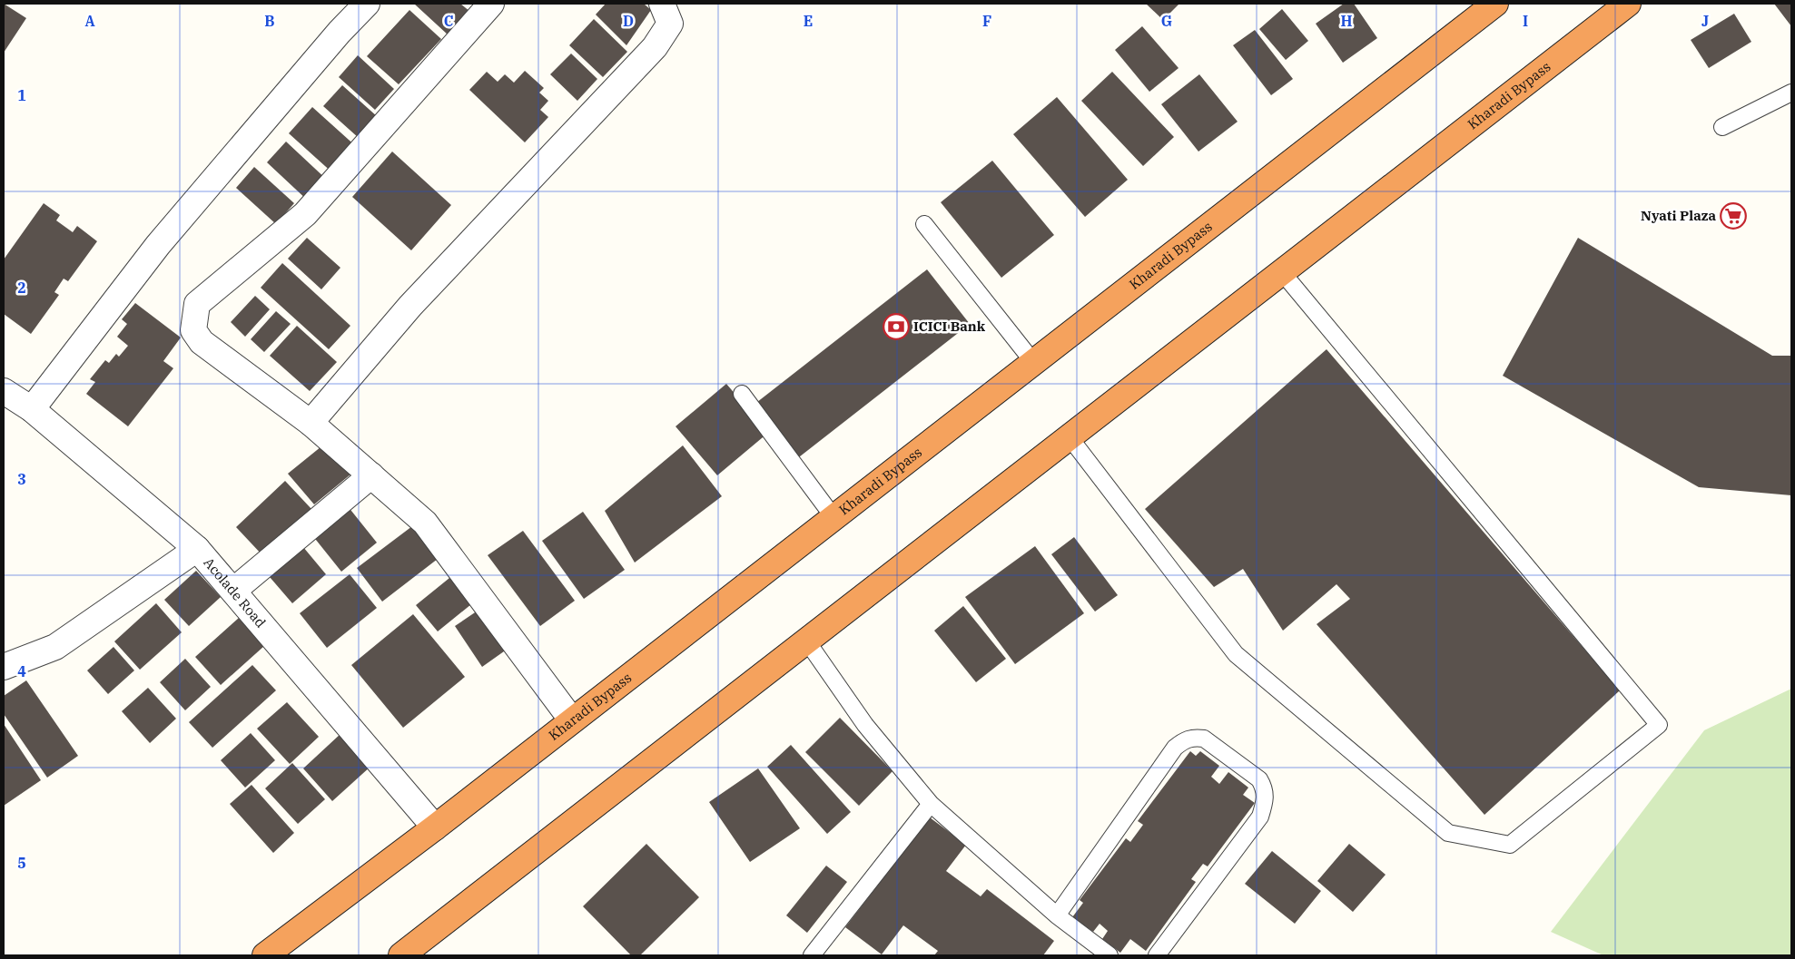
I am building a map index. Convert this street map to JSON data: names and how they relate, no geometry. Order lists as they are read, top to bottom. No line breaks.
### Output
{"streets":{"highway":["Kharadi Bypass"],"street":["Acolade Road"]},"crossings":[["Kharadi Bypass","Acolade Road"]],"places":{"supermarket":["Nyati Plaza"],"bank":["ICICI Bank"]},"grid":{"columns":["A","B","C","D","E","F","G","H","I","J"],"rows":["1","2","3","4","5"]}}
